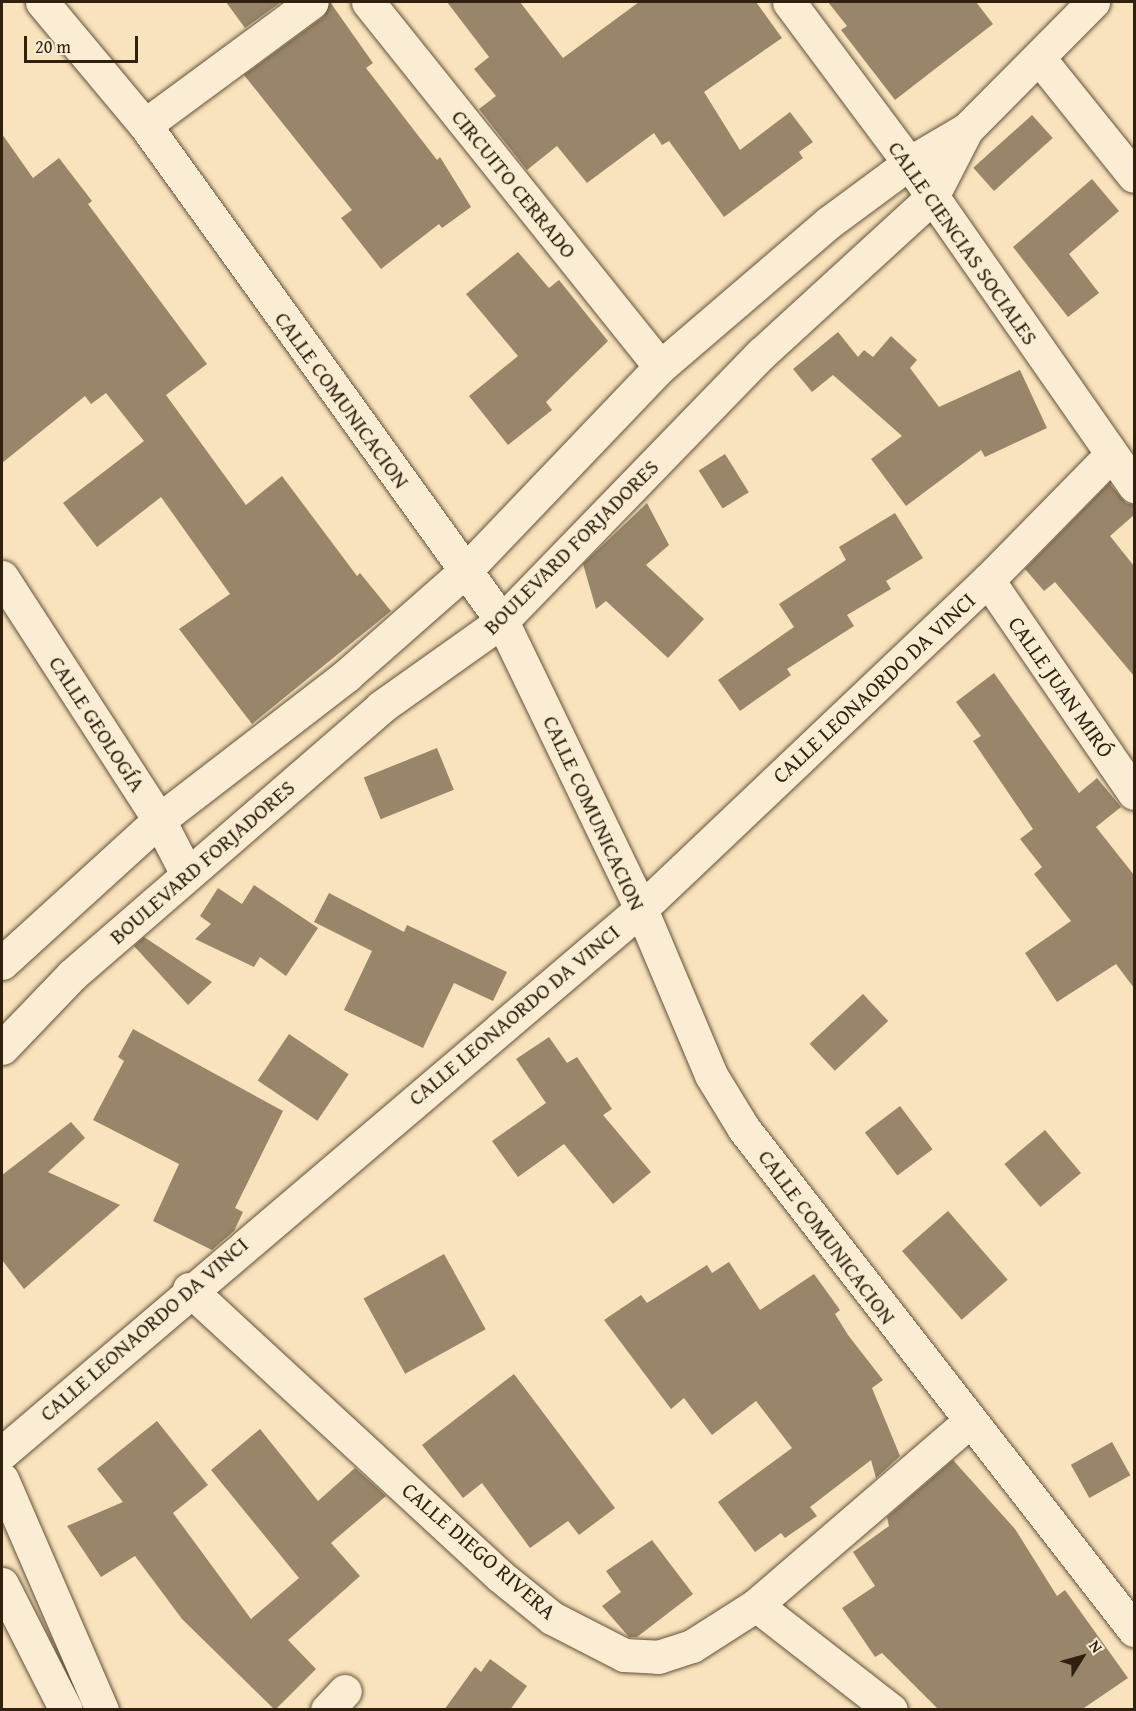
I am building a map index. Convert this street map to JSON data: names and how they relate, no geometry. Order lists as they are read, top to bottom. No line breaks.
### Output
{"streets":{"street":["CIRCUITO CERRADO","CALLE CIENCIAS SOCIALES","CALLE COMUNICACION","BOULEVARD FORJADORES","CALLE JUAN MIRÓ","CALLE LEONAORDO DA VINCI","CALLE GEOLOGÍA","CALLE DIEGO RIVERA"]},"crossings":[["CIRCUITO CERRADO","BOULEVARD FORJADORES"],["CALLE CIENCIAS SOCIALES","BOULEVARD FORJADORES"],["CALLE CIENCIAS SOCIALES","CALLE LEONAORDO DA VINCI"],["CALLE COMUNICACION","BOULEVARD FORJADORES"],["CALLE COMUNICACION","CALLE LEONAORDO DA VINCI"],["CALLE COMUNICACION","CALLE DIEGO RIVERA"],["BOULEVARD FORJADORES","CALLE GEOLOGÍA"],["CALLE JUAN MIRÓ","CALLE LEONAORDO DA VINCI"],["CALLE LEONAORDO DA VINCI","CALLE DIEGO RIVERA"]],"scale_bar":"20 m","north":"top right"}
